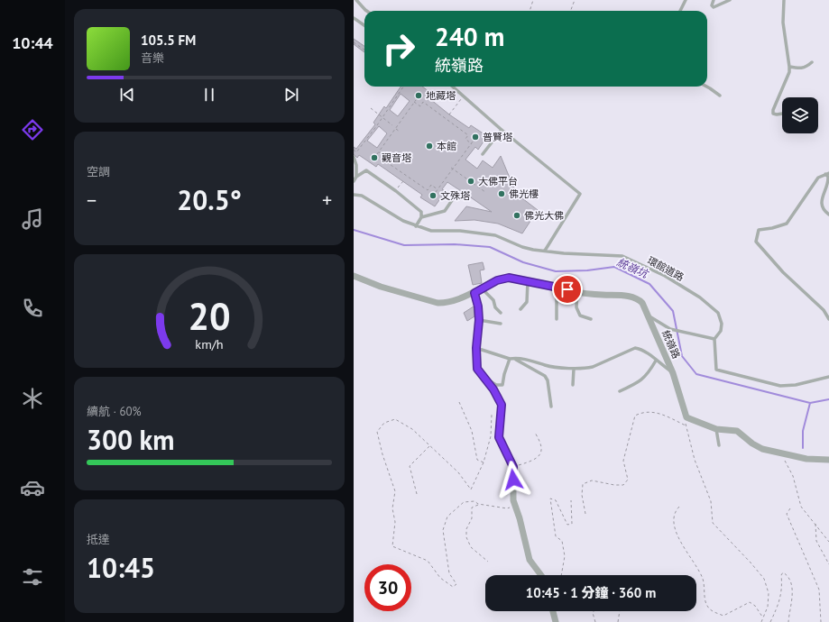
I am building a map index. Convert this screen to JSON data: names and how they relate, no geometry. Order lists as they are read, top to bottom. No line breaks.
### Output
{"streets":{"street":["統嶺路"],"lane":["環館道路"]},"water":["統嶺坑"],"places":["地藏塔","普賢塔","本館","觀音塔","大佛平台","佛光樓","文殊塔","佛光大佛"],"page":{"tabs":"10:44","turn":["240 m","統嶺路"],"song":["105.5 FM","音樂"],"tile":["空調",["續航 · 60%","300 km"],["抵達","10:45"]],"heat":["−","20.5°","+"],"limit":"30","trip":"10:45 · 1 分鐘 · 360 m","gauge":["20","km/h"]}}
